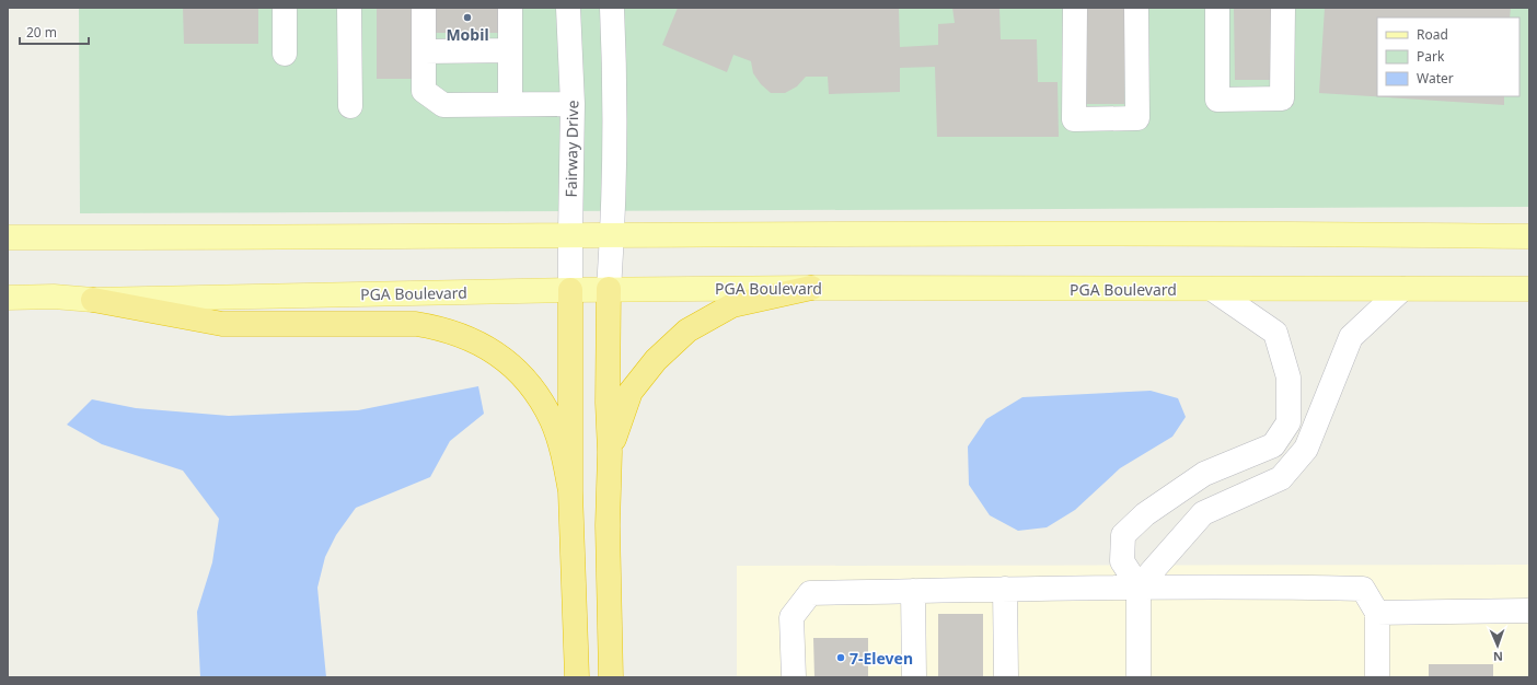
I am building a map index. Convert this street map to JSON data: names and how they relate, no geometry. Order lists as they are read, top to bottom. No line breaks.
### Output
{"streets":{"main road":["PGA Boulevard"],"street":["Fairway Drive"]},"crossings":[["Fairway Drive","PGA Boulevard"]],"places":["Mobil","7-Eleven"],"legend":["Road","Park","Water"],"scale_bar":"20 m","north":"bottom"}
